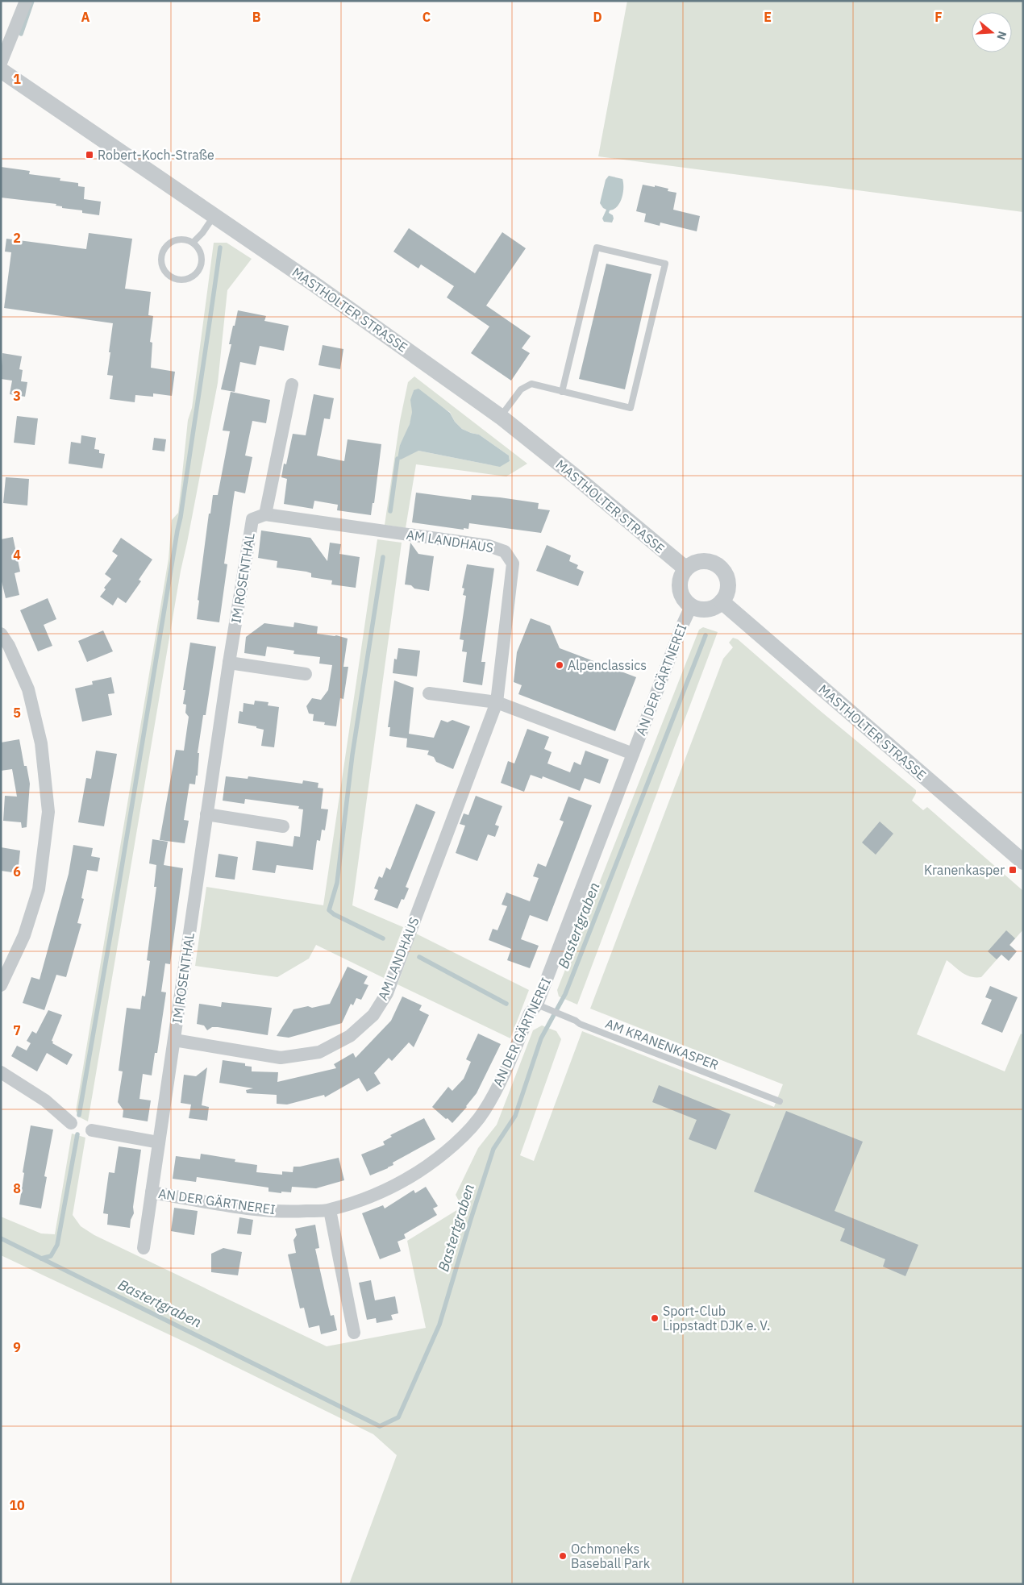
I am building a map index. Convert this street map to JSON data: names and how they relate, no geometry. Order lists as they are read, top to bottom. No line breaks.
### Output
{"streets":{"street":["MASTHOLTER STRASSE","AM LANDHAUS","IM ROSENTHAL","AN DER GÄRTNEREI"],"lane":["AM KRANENKASPER"]},"crossings":[["MASTHOLTER STRASSE","AN DER GÄRTNEREI"],["AM LANDHAUS","IM ROSENTHAL"],["IM ROSENTHAL","AN DER GÄRTNEREI"],["AN DER GÄRTNEREI","AM KRANENKASPER"]],"water":["Bastertgraben"],"places":{"transit":["Robert-Koch-Straße","Kranenkasper"],"other":["Alpenclassics","Sport-Club Lippstadt DJK e. V.","Ochmoneks Baseball Park"]},"north":"right","grid":{"columns":["A","B","C","D","E","F"],"rows":["1","2","3","4","5","6","7","8","9","10"]}}
